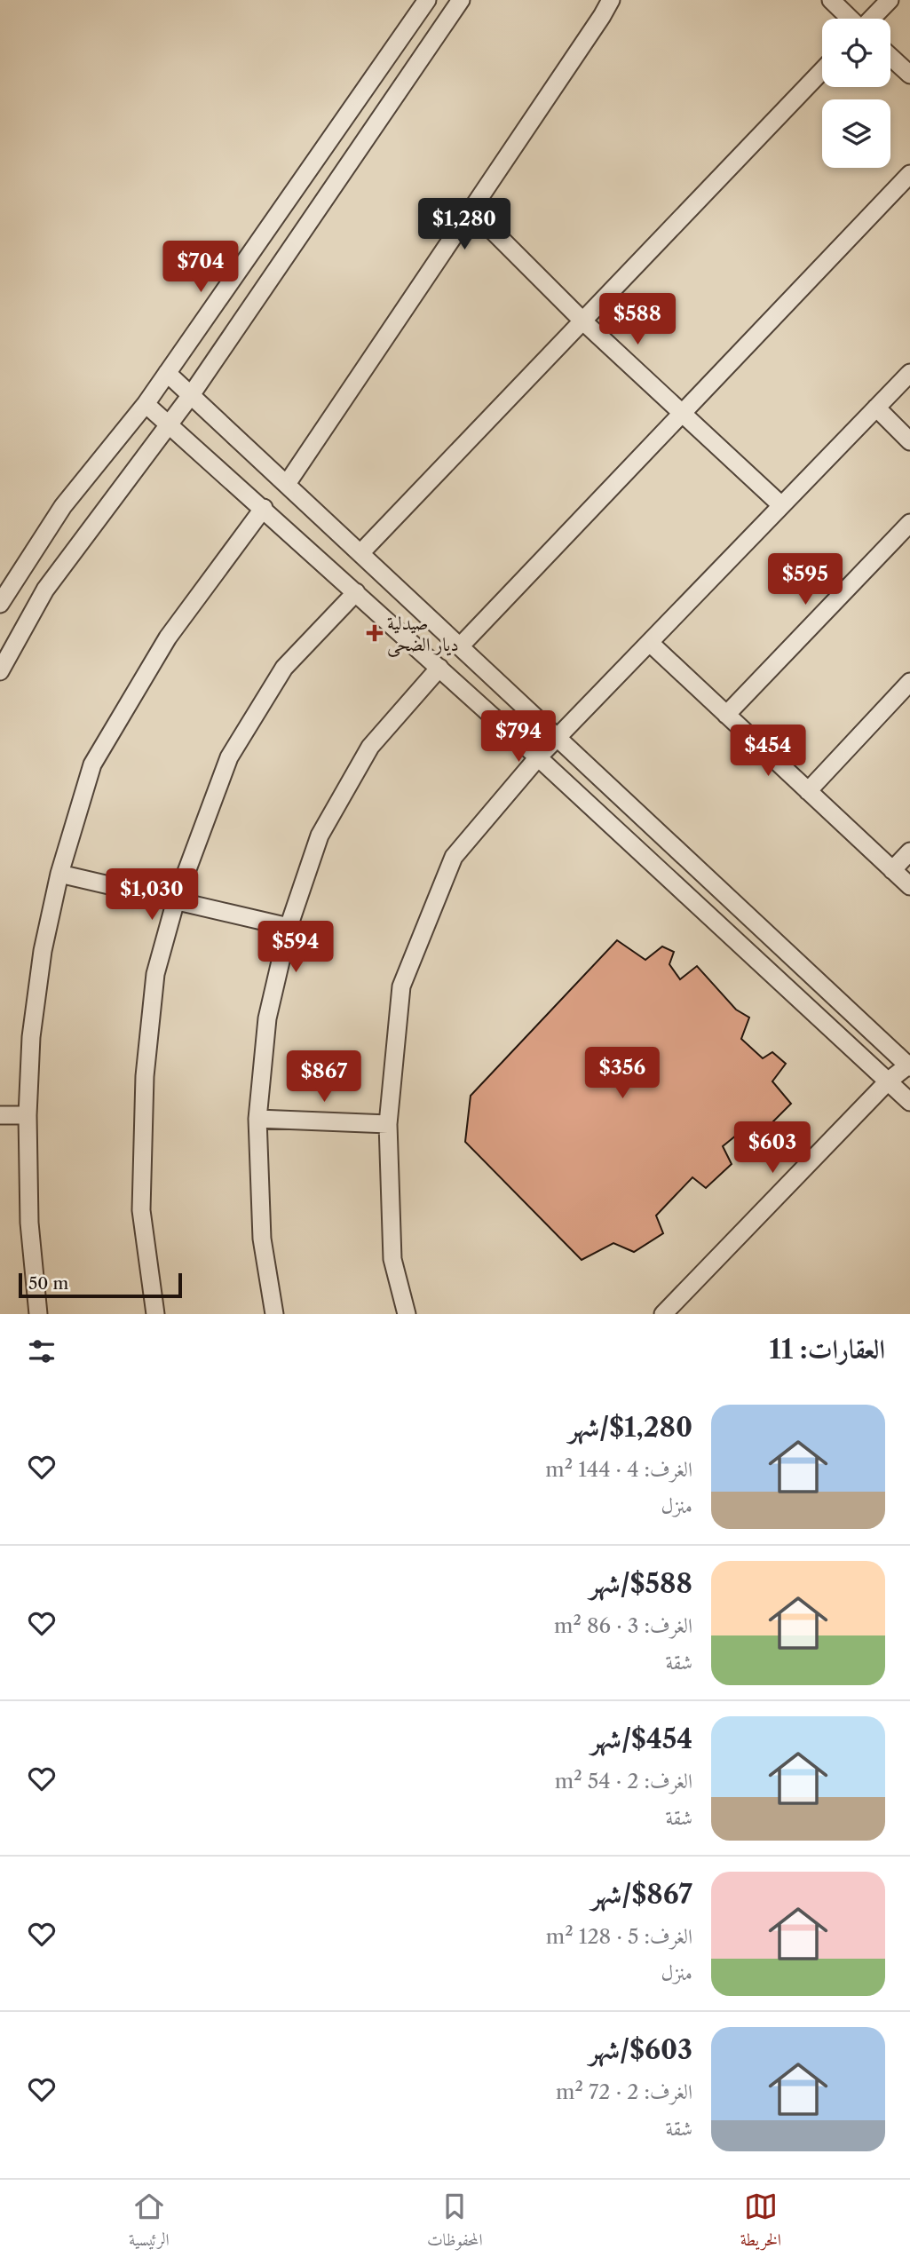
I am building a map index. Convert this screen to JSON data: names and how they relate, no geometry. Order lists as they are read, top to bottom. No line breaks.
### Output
{"places":{"health":["صيدلية ديار الضحى"]},"scale_bar":"50 m","page":{"price":["$1,280","$704","$588","$595","$794","$454","$1,030","$594","$356","$867","$603"],"scale":"50 m","heading":"العقارات: 11","list":[{"name":"$1,280/شهر","note":"الغرف: 4 · 144 m² · منزل"},{"name":"$588/شهر","note":"الغرف: 3 · 86 m² · شقة"},{"name":"$454/شهر","note":"الغرف: 2 · 54 m² · شقة"},{"name":"$867/شهر","note":"الغرف: 5 · 128 m² · منزل"},{"name":"$603/شهر","note":"الغرف: 2 · 72 m² · شقة"}],"tabs":["الخريطة","المحفوظات","الرئيسية"]}}
